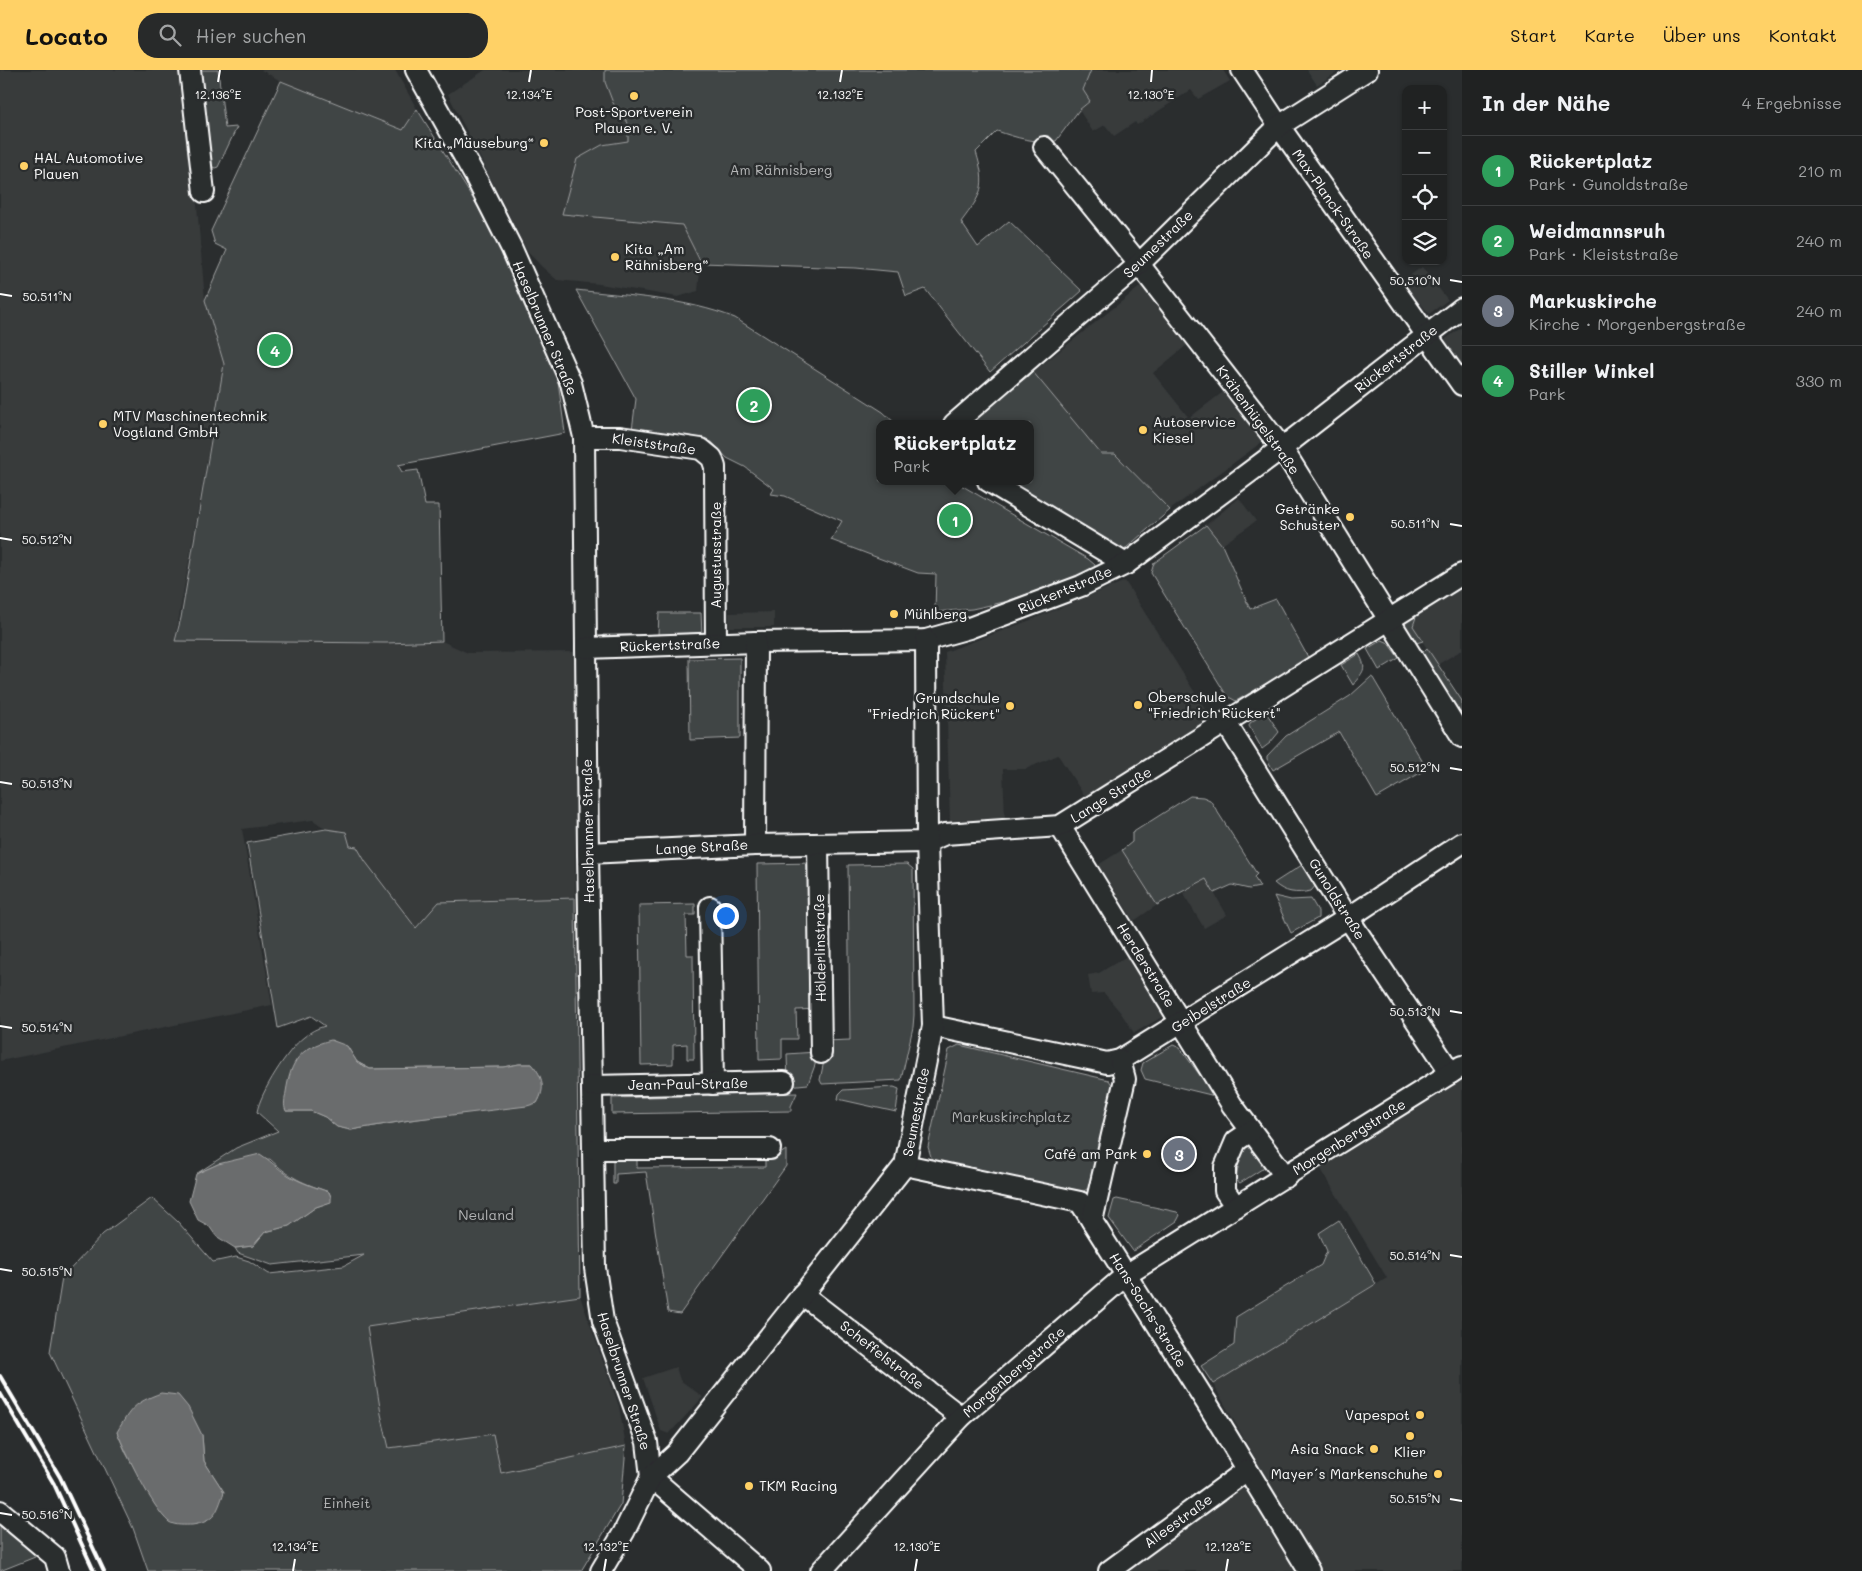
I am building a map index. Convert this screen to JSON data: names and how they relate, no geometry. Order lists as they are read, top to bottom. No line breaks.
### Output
{"streets":{"street":["Max-Planck-Straße","Seumestraße","Haselbrunner Straße","Rückertstraße","Krähenhügelstraße","Kleiststraße","Augustusstraße","Lange Straße","Gunoldstraße","Hölderlinstraße","Herderstraße","Geibelstraße","Jean-Paul-Straße","Morgenbergstraße","Hans-Sachs-Straße","Scheffelstraße","Alleestraße"]},"crossings":[["Max-Planck-Straße","Seumestraße"],["Max-Planck-Straße","Rückertstraße"],["Seumestraße","Haselbrunner Straße"],["Seumestraße","Rückertstraße"],["Seumestraße","Krähenhügelstraße"],["Seumestraße","Lange Straße"],["Seumestraße","Geibelstraße"],["Seumestraße","Hans-Sachs-Straße"],["Seumestraße","Scheffelstraße"],["Haselbrunner Straße","Rückertstraße"],["Haselbrunner Straße","Kleiststraße"],["Haselbrunner Straße","Lange Straße"],["Haselbrunner Straße","Jean-Paul-Straße"],["Rückertstraße","Krähenhügelstraße"],["Rückertstraße","Augustusstraße"],["Krähenhügelstraße","Lange Straße"],["Kleiststraße","Augustusstraße"],["Lange Straße","Gunoldstraße"],["Lange Straße","Hölderlinstraße"],["Lange Straße","Herderstraße"],["Gunoldstraße","Geibelstraße"],["Gunoldstraße","Morgenbergstraße"],["Herderstraße","Geibelstraße"],["Herderstraße","Morgenbergstraße"],["Morgenbergstraße","Hans-Sachs-Straße"],["Morgenbergstraße","Scheffelstraße"],["Hans-Sachs-Straße","Alleestraße"]],"parks":["Am Rähnisberg","Markuskirchplatz","Neuland","Einheit"],"places":["Post-Sportverein Plauen e. V.","Kita „Mäuseburg“","HAL Automotive Plauen","Kita „Am Rähnisberg“","MTV Maschinentechnik Vogtland GmbH","Autoservice Kiesel","Getränke Schuster","Mühlberg","Oberschule \"Friedrich Rückert\"","Grundschule \"Friedrich Rückert\"","Café am Park","Vapespot","Klier","Asia Snack","Mayer´s Markenschuhe","TKM Racing"],"page":{"header":"Locato","search":"Hier suchen","nav":["Start","Karte","Über uns","Kontakt"],"heading":["In der Nähe","4 Ergebnisse"],"map_buttons":["+","−"],"list":[{"mark":"1","name":"Rückertplatz","note":"Park · Gunoldstraße","value":"210 m"},{"mark":"2","name":"Weidmannsruh","note":"Park · Kleiststraße","value":"240 m"},{"mark":"3","name":"Markuskirche","note":"Kirche · Morgenbergstraße","value":"240 m"},{"mark":"4","name":"Stiller Winkel","note":"Park","value":"330 m"}],"pins":["4","2","1","3"],"popup":["Rückertplatz","Park"]},"coordinates":["12.136°E","12.134°E","12.132°E","12.130°E","50.510°N","50.511°N","50.512°N","50.513°N","50.514°N","50.515°N","50.516°N","12.128°E"]}
